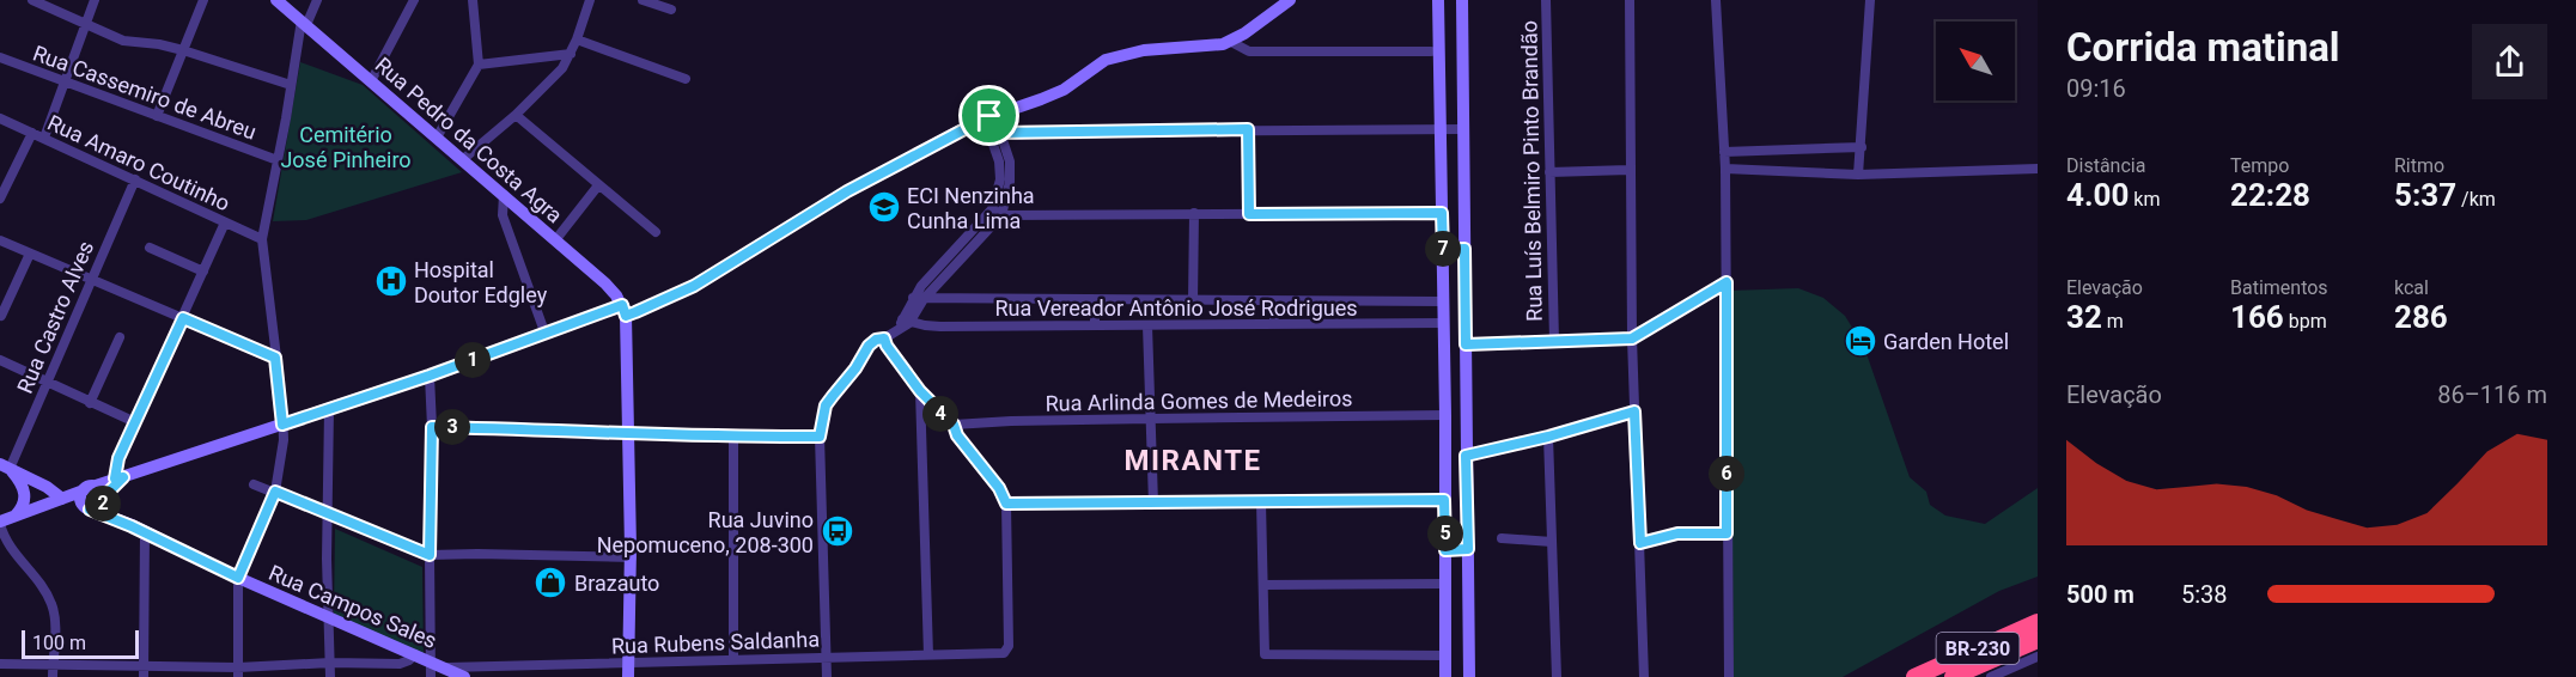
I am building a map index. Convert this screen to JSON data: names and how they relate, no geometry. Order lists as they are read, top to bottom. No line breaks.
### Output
{"streets":{"highway":["BR-230"],"street":["Rua Cassemiro de Abreu","Rua Pedro da Costa Agra","Rua Amaro Coutinho","Rua Luís Belmiro Pinto Brandão","Rua Vereador Antônio José Rodrigues","Rua Castro Alves","Rua Arlinda Gomes de Medeiros","Rua Campos Sales","Rua Rubens Saldanha"]},"crossings":[["Rua Amaro Coutinho","Rua Castro Alves"],["Rua Campos Sales","Rua Rubens Saldanha"]],"districts":["MIRANTE"],"parks":["Cemitério José Pinheiro"],"places":{"school or university":["ECI Nenzinha Cunha Lima"],"hospital":["Hospital Doutor Edgley"],"hotel":["Garden Hotel"],"bus stop":["Rua Juvino Nepomuceno, 208-300"],"shop":["Brazauto"]},"scale_bar":"100 m","north":"top left","page":{"heading":["Corrida matinal","09:16"],"stats":[["Distância","4.00 km"],["Tempo","22:28"],["Ritmo","5:37 /km"],["Elevação","32 m"],["Batimentos","166 bpm"],["kcal","286"]],"pins":["7","1","4","3","6","2","5"],"chart":["Elevação","86–116 m"],"list":[{"name":"500 m","note":"5:38"}],"scale":"100 m"}}
